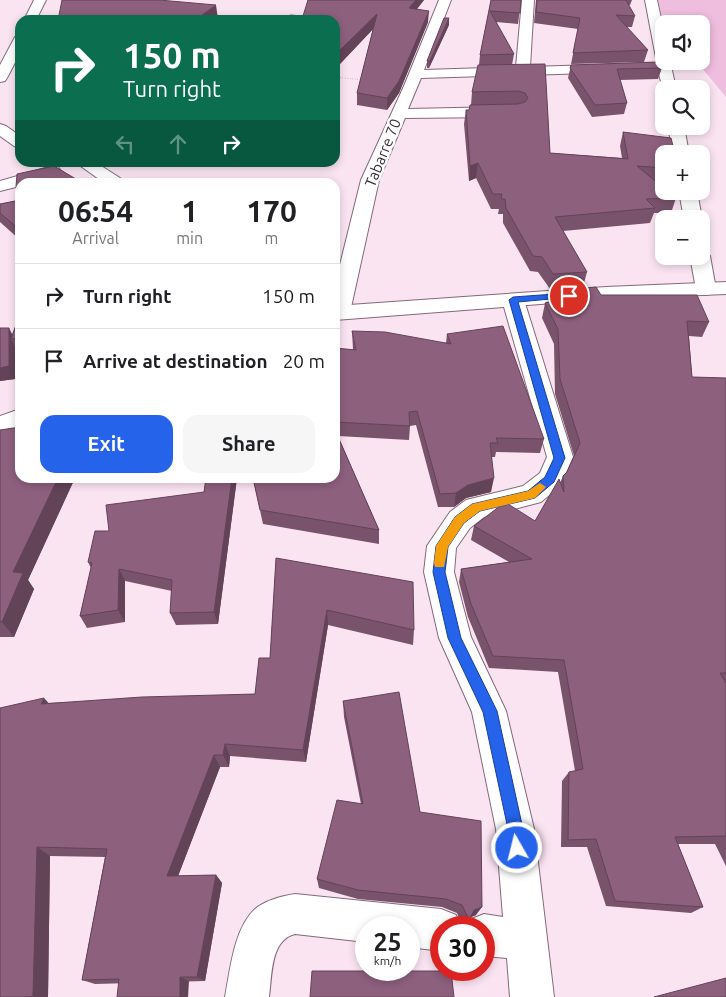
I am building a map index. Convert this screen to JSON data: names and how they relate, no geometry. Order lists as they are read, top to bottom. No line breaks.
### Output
{"streets":{"street":["Tabarre 70"]},"page":{"map_buttons":["+","−"],"turn":["150 m","Turn right"],"eta":["06:54","Arrival","1","min","170","m"],"list":[{"name":"Turn right","value":"150 m"},{"name":"Arrive at destination","value":"20 m"}],"buttons":["Exit","Share"],"speed":"25 km/h","limit":"30"}}
